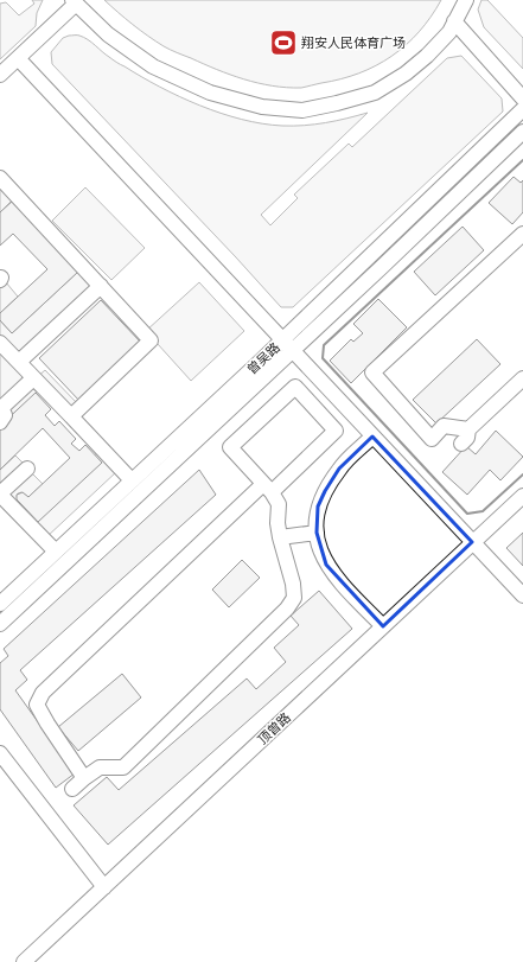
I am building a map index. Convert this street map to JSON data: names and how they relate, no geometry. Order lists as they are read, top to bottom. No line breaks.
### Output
{"streets":{"street":["曾吴路","顶曾路"]},"places":{"sports":["翔安人民体育广场"]}}
